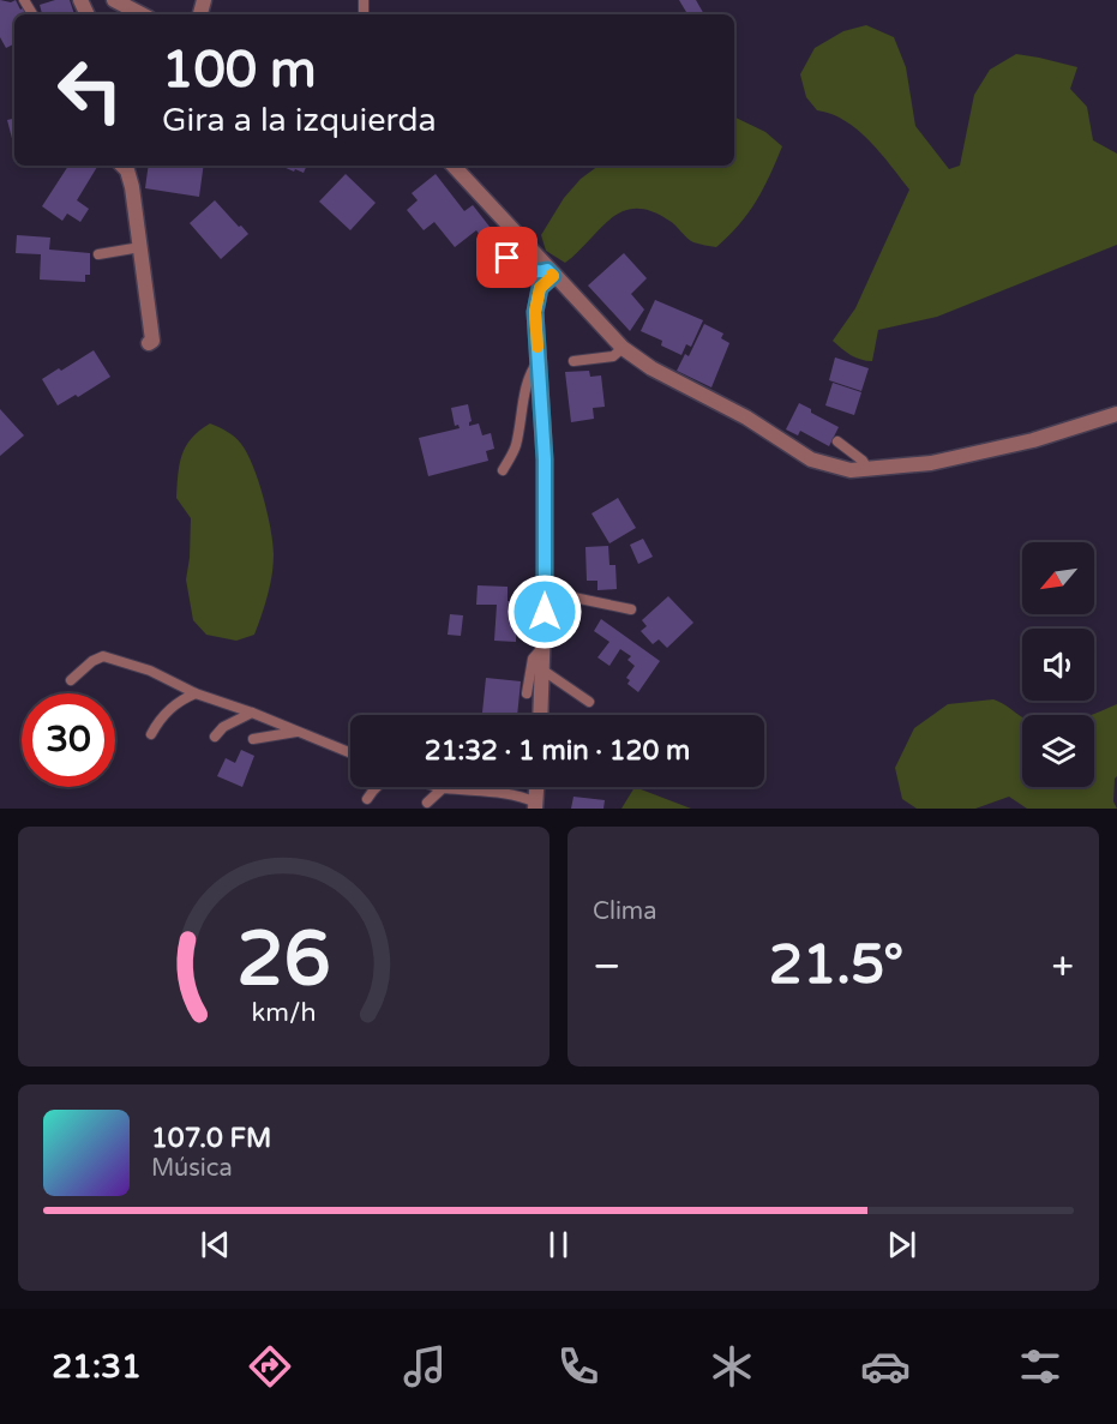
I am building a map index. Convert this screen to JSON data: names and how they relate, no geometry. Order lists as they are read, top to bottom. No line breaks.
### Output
{"north":"bottom left","page":{"turn":["100 m","Gira a la izquierda"],"limit":"30","trip":"21:32 · 1 min · 120 m","tile":"Clima","heat":["−","21.5°","+"],"song":["107.0 FM","Música"],"tabs":"21:31","gauge":["26","km/h"]}}
